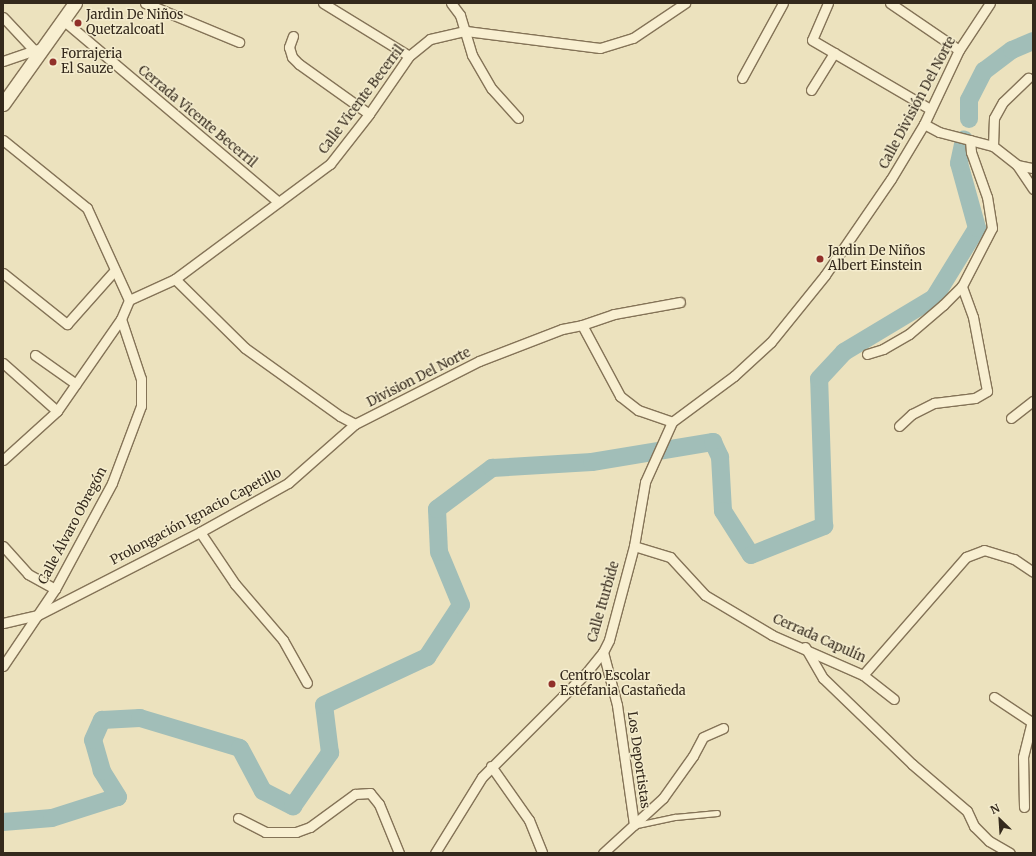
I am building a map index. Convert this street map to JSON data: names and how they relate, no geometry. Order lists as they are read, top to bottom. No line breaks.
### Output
{"streets":{"street":["Calle Vicente Becerril","Calle División Del Norte","Cerrada Vicente Becerril","Division Del Norte","Prolongación Ignacio Capetillo","Calle Álvaro Obregón","Calle Iturbide","Cerrada Capulín","Los Deportistas"]},"crossings":[["Calle Vicente Becerril","Cerrada Vicente Becerril"],["Calle División Del Norte","Calle Iturbide"],["Division Del Norte","Prolongación Ignacio Capetillo"],["Prolongación Ignacio Capetillo","Calle Álvaro Obregón"],["Calle Iturbide","Cerrada Capulín"],["Calle Iturbide","Los Deportistas"]],"places":["Jardin De Niños Quetzalcoatl","Forrajeria El Sauze","Jardin De Niños Albert Einstein","Centro Escolar Estefania Castañeda"],"north":"top left"}
